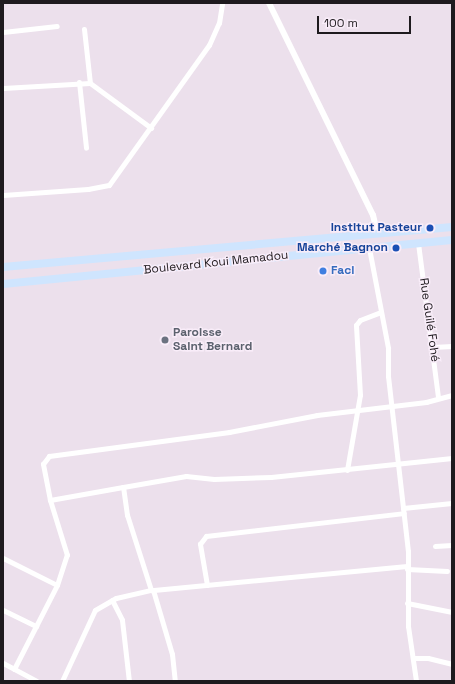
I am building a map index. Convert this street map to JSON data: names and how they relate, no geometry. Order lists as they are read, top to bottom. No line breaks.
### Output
{"streets":{"main road":["Boulevard Koui Mamadou"],"street":["Rue Guilé Fohé"]},"crossings":[["Boulevard Koui Mamadou","Rue Guilé Fohé"]],"places":["Institut Pasteur","Marché Bagnon","Faci","Paroisse Saint Bernard"],"scale_bar":"100 m"}
